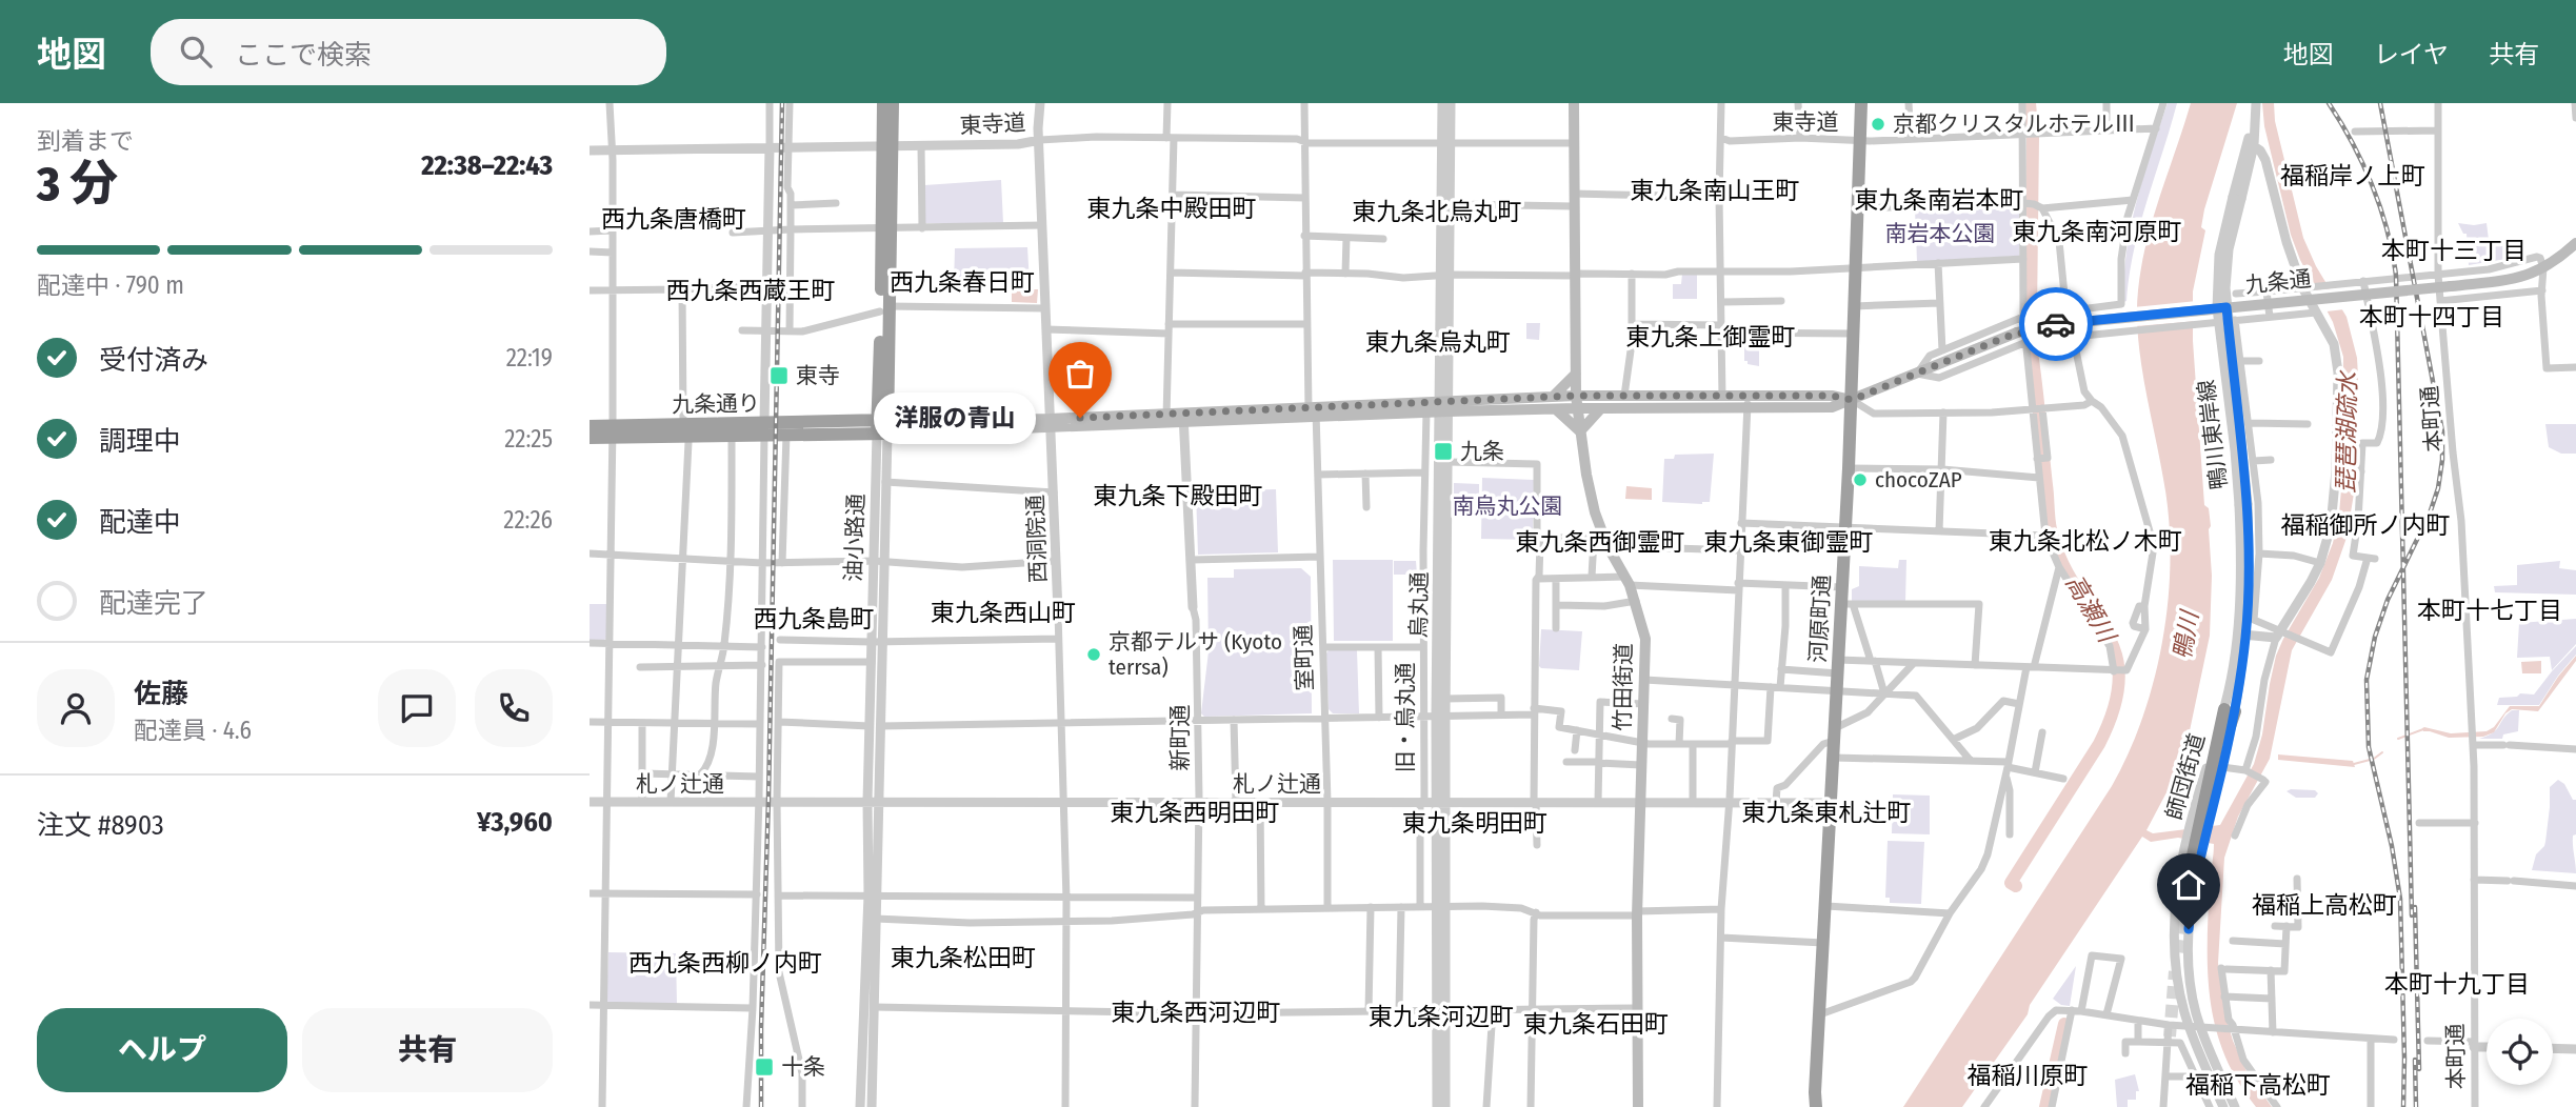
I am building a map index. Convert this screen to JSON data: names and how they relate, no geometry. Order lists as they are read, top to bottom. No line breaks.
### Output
{"streets":{"highway":["九条通り","油小路通","河原町通"],"main road":["九条通","竹田街道"],"street":["東寺道","本町通","鴨川東岸線","西洞院通","烏丸通","室町通","旧・烏丸通","新町通","師団街道","札ノ辻通"]},"crossings":[["東寺道","油小路通"],["東寺道","西洞院通"],["東寺道","烏丸通"],["東寺道","河原町通"],["東寺道","室町通"],["東寺道","竹田街道"],["九条通","九条通り"],["九条通","鴨川東岸線"],["九条通","油小路通"],["九条通","西洞院通"],["九条通","烏丸通"],["九条通","河原町通"],["九条通","室町通"],["九条通","竹田街道"],["九条通","旧・烏丸通"],["九条通","新町通"],["九条通り","油小路通"],["鴨川東岸線","師団街道"],["油小路通","札ノ辻通"],["西洞院通","札ノ辻通"],["烏丸通","札ノ辻通"],["河原町通","札ノ辻通"],["室町通","札ノ辻通"],["竹田街道","札ノ辻通"],["旧・烏丸通","札ノ辻通"],["新町通","札ノ辻通"]],"districts":["福稲岸ノ上町","東九条南山王町","東九条南岩本町","東九条中殿田町","東九条北烏丸町","西九条唐橋町","東九条南河原町","本町十三丁目","西九条春日町","西九条西蔵王町","本町十四丁目","東九条上御霊町","東九条烏丸町","東九条下殿田町","福稲御所ノ内町","東九条北松ノ木町","東九条西御霊町","東九条東御霊町","本町十七丁目","東九条西山町","西九条島町","東九条西明田町","東九条東札辻町","東九条明田町","福稲上高松町","東九条松田町","西九条西柳ノ内町","本町十九丁目","東九条西河辺町","東九条河辺町","東九条石田町","福稲川原町","福稲下高松町"],"water":["琵琶湖疏水","高瀬川","鴨川"],"parks":["南岩本公園","南烏丸公園"],"places":{"other":["京都クリスタルホテルⅢ","洋服の青山","chocoZAP","京都テルサ (Kyoto terrsa)"],"transit":["東寺","九条","十条"]},"page":{"header":"地図","search":"ここで検索","nav":["地図","レイヤ","共有"],"heading":["3 分","到着まで","22:38–22:43"],"panel":["佐藤","配達員 · 4.6","注文 #8903","¥3,960"],"bar":"配達中 · 790 m","list":[["受付済み","22:19"],["調理中","22:25"],["配達中","22:26"],"配達完了"],"bubble":"洋服の青山","buttons":["ヘルプ","共有"]}}
